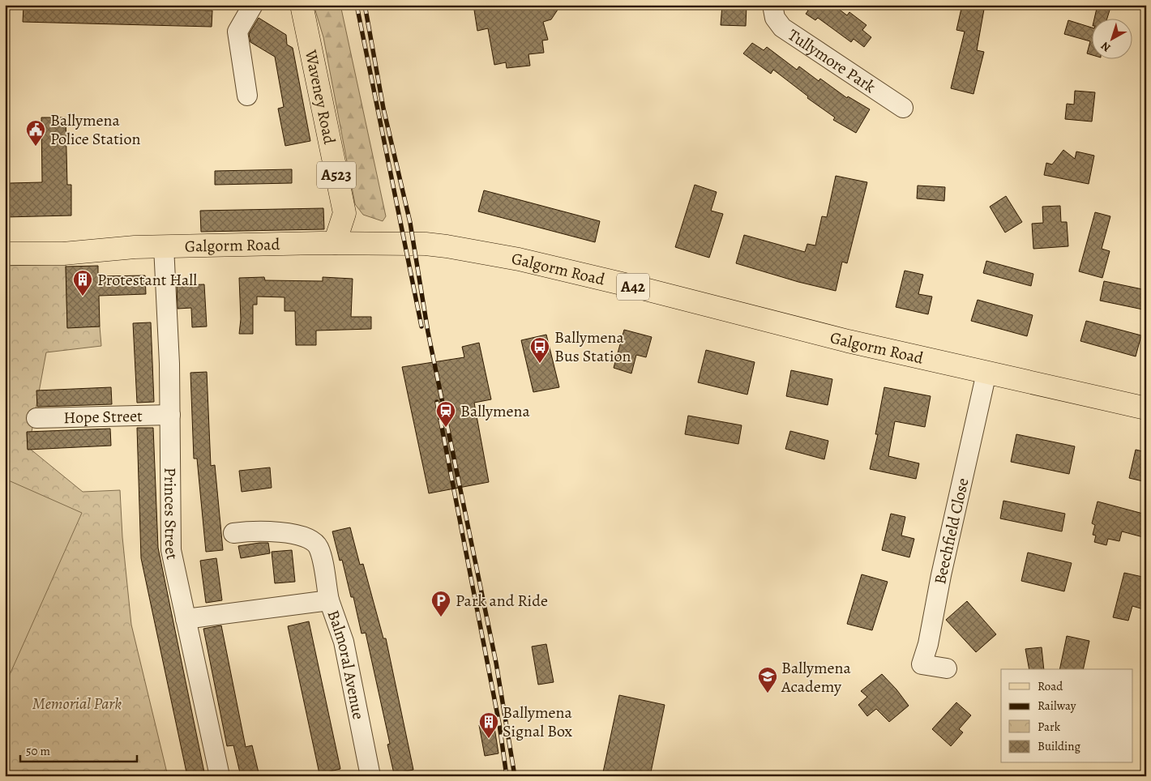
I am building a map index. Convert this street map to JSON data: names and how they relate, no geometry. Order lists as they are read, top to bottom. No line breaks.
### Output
{"streets":{"main road":["Waveney Road","A523","Galgorm Road","A42"],"street":["Tullymore Park","Hope Street","Princes Street","Beechfield Close","Balmoral Avenue"]},"crossings":[["Waveney Road","Galgorm Road"],["Galgorm Road","Princes Street"],["Galgorm Road","Beechfield Close"],["Hope Street","Princes Street"],["Princes Street","Balmoral Avenue"]],"parks":["Memorial Park"],"places":{"public building":["Ballymena Police Station"],"building":["Protestant Hall","Ballymena Signal Box"],"bus stop":["Ballymena Bus Station"],"station":["Ballymena"],"parking":["Park and Ride"],"school or university":["Ballymena Academy"]},"legend":["Road","Railway","Park","Building"],"scale_bar":"50 m","north":"bottom left"}
